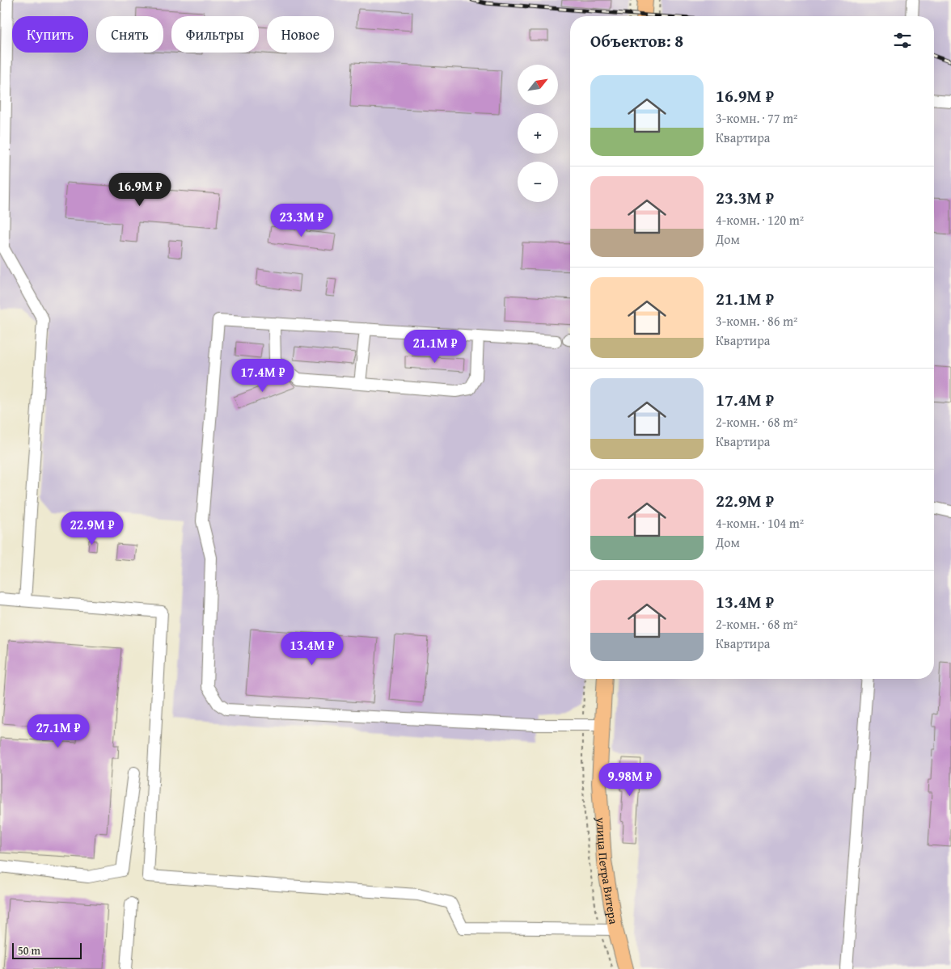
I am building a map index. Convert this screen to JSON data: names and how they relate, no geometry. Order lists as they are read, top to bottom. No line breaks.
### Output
{"streets":{"main road":["улица Петра Витера"]},"scale_bar":"50 m","north":"top right","page":{"chip":["Купить","Снять","Фильтры","Новое"],"heading":"Объектов: 8","map_buttons":["+","−"],"list":[{"name":"16.9M ₽","note":"3-комн. · 77 m² · Квартира"},{"name":"23.3M ₽","note":"4-комн. · 120 m² · Дом"},{"name":"21.1M ₽","note":"3-комн. · 86 m² · Квартира"},{"name":"17.4M ₽","note":"2-комн. · 68 m² · Квартира"},{"name":"22.9M ₽","note":"4-комн. · 104 m² · Дом"},{"name":"13.4M ₽","note":"2-комн. · 68 m² · Квартира"}],"price":["16.9M ₽","23.3M ₽","21.1M ₽","17.4M ₽","22.9M ₽","13.4M ₽","27.1M ₽","9.98M ₽"],"scale":"50 m"}}
